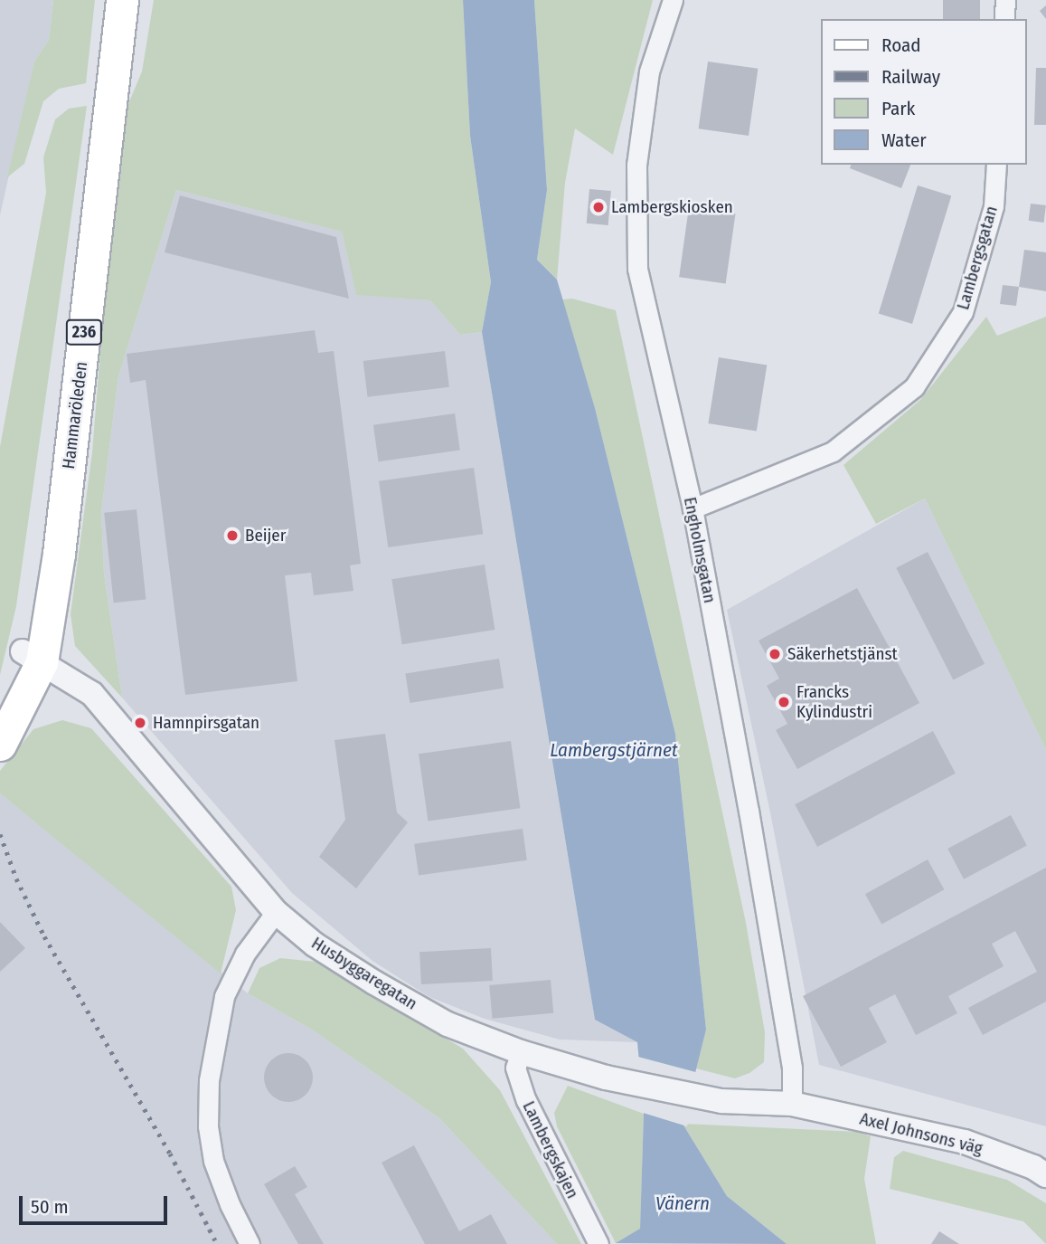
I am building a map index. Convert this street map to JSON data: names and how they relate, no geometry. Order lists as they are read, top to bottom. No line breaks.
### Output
{"streets":{"main road":["236","Hammaröleden"],"street":["Lambergsgatan","Engholmsgatan","Husbyggaregatan","Axel Johnsons väg","Lambergskajen"]},"crossings":[["Lambergsgatan","Engholmsgatan"],["Hammaröleden","Husbyggaregatan"],["Engholmsgatan","Husbyggaregatan"],["Engholmsgatan","Axel Johnsons väg"],["Husbyggaregatan","Axel Johnsons väg"],["Husbyggaregatan","Lambergskajen"]],"water":["Lambergstjärnet","Vänern"],"places":["Lambergskiosken","Beijer","Säkerhetstjänst","Francks Kylindustri","Hamnpirsgatan"],"legend":["Road","Railway","Park","Water"],"scale_bar":"50 m"}
